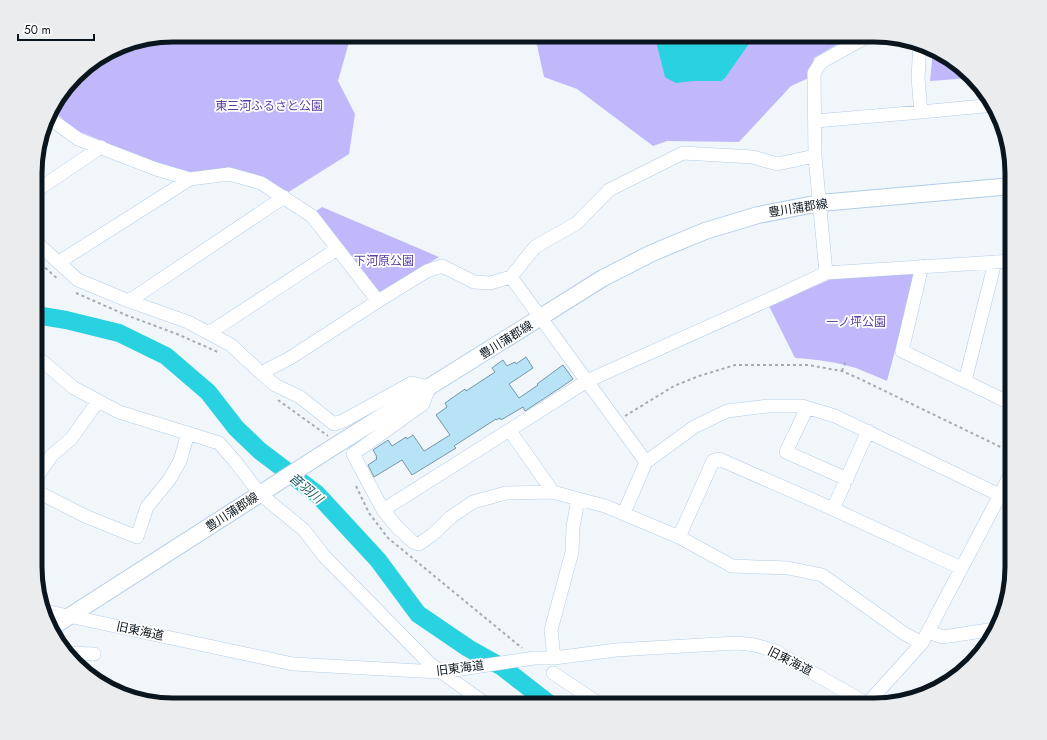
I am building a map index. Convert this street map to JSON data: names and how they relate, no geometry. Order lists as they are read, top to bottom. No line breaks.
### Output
{"streets":{"main road":["豊川蒲郡線"],"street":["旧東海道"]},"crossings":[["豊川蒲郡線","旧東海道"]],"water":["音羽川"],"parks":["東三河ふるさと公園","下河原公園","一ノ坪公園"],"scale_bar":"50 m"}
